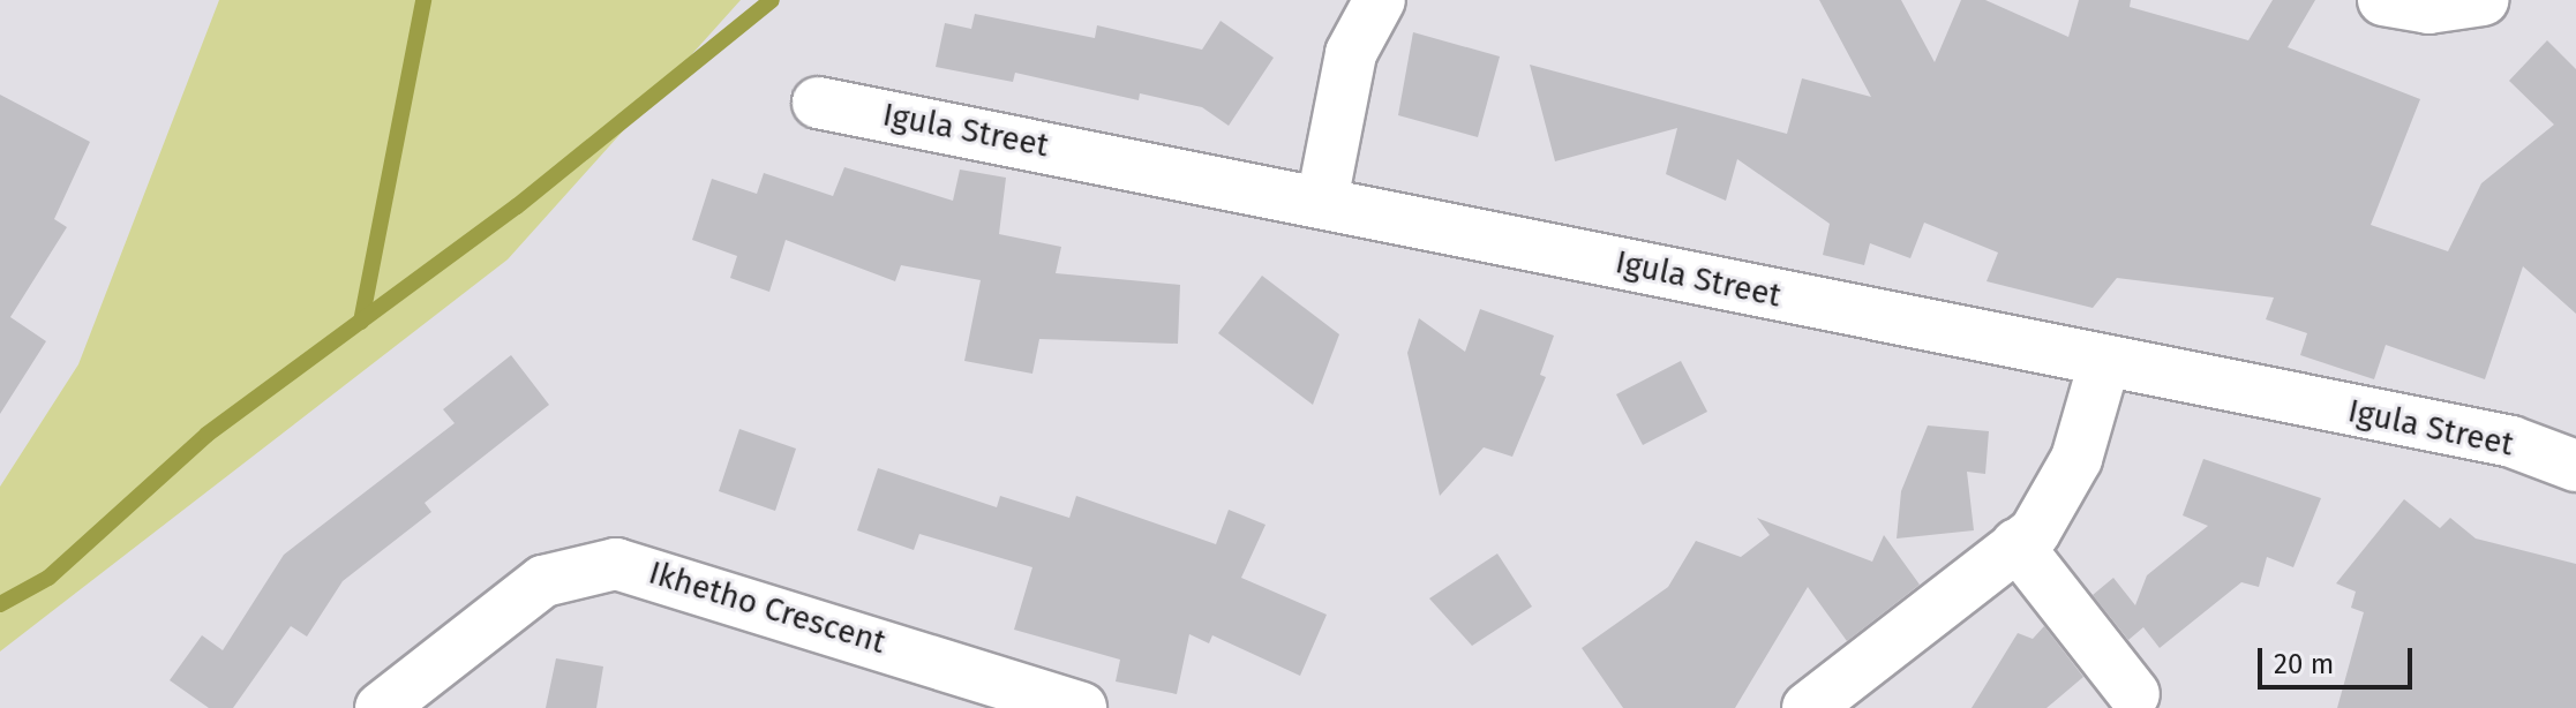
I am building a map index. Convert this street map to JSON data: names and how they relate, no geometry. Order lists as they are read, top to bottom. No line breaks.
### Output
{"streets":{"street":["Igula Street","Ikhetho Crescent"]},"scale_bar":"20 m"}
